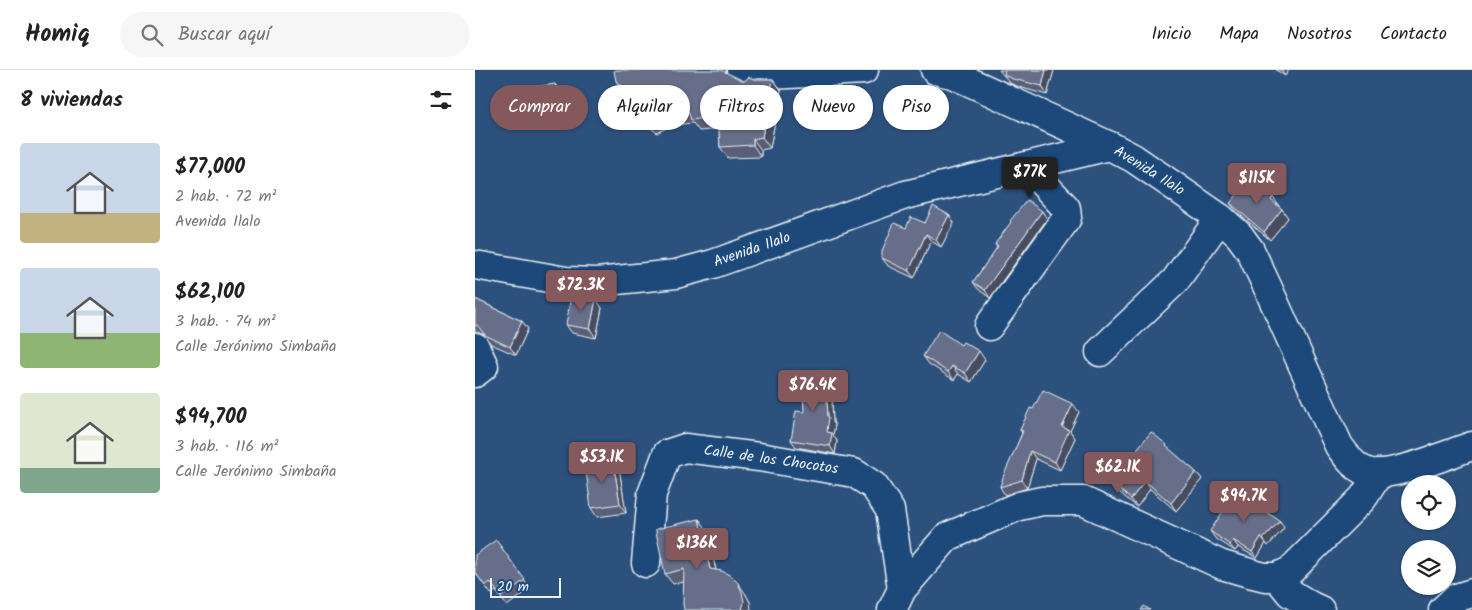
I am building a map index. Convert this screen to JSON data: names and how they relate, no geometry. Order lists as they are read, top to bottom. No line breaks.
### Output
{"streets":{"street":["Avenida Ilalo","Calle de los Chocotos"]},"scale_bar":"20 m","page":{"header":"Homiq","search":"Buscar aquí","nav":["Inicio","Mapa","Nosotros","Contacto"],"heading":"8 viviendas","chip":["Comprar","Alquilar","Filtros","Nuevo","Piso"],"list":[{"name":"$77,000","note":"2 hab. · 72 m² · Avenida Ilalo"},{"name":"$62,100","note":"3 hab. · 74 m² · Calle Jerónimo Simbaña"},{"name":"$94,700","note":"3 hab. · 116 m² · Calle Jerónimo Simbaña"}],"price":["$77K","$115K","$72.3K","$76.4K","$53.1K","$62.1K","$94.7K","$136K"],"scale":"20 m"}}
